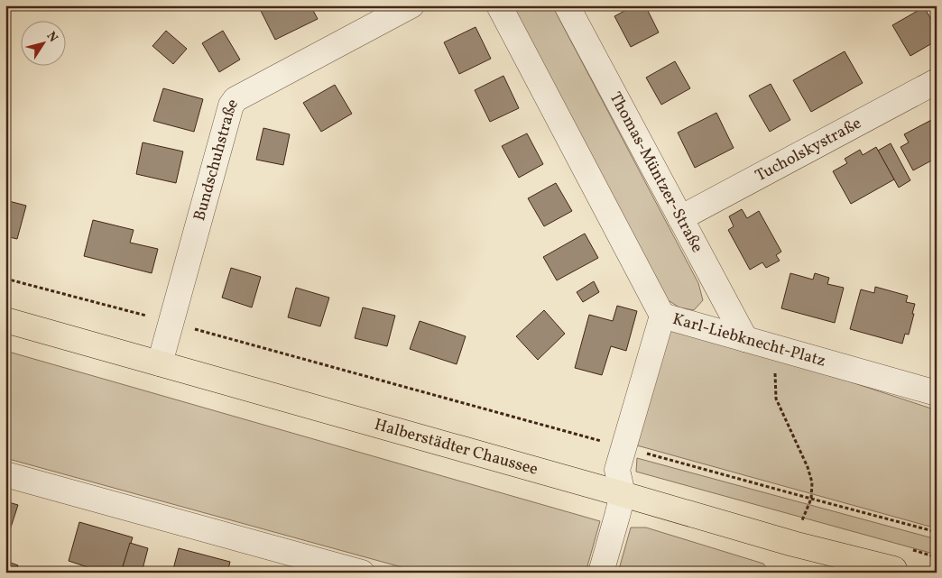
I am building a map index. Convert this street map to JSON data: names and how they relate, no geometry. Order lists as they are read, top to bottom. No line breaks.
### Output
{"streets":{"main road":["Halberstädter Chaussee"],"street":["Tucholskystraße","Bundschuhstraße","Thomas-Müntzer-Straße","Karl-Liebknecht-Platz"]},"crossings":[["Tucholskystraße","Thomas-Müntzer-Straße"],["Bundschuhstraße","Halberstädter Chaussee"],["Thomas-Müntzer-Straße","Karl-Liebknecht-Platz"],["Karl-Liebknecht-Platz","Halberstädter Chaussee"]],"north":"top right"}
